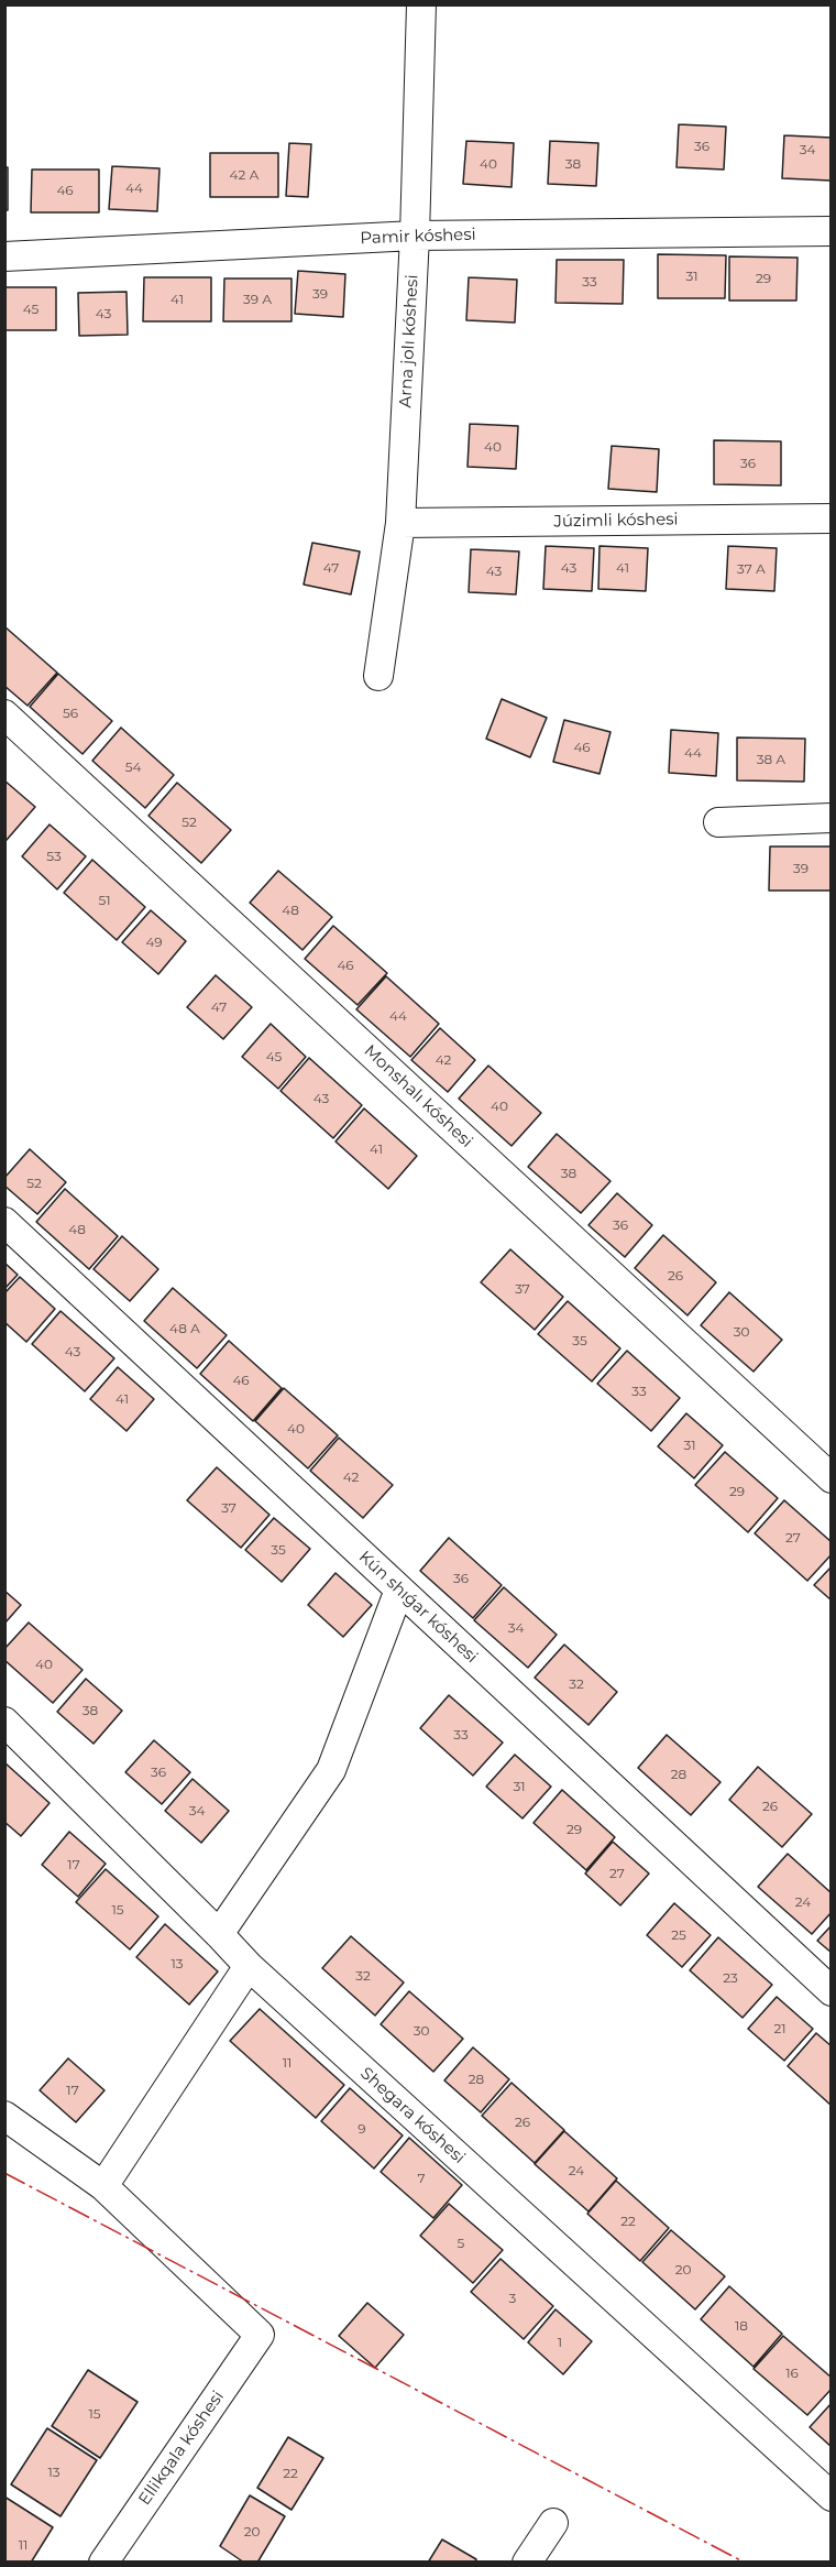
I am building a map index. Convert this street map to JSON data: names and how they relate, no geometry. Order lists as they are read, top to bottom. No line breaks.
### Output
{"streets":{"street":["Pamir kóshesi","Arna jolı kóshesi","Júzimli kóshesi","Monshalı kóshesi","Kún shıǵar kóshesi","Shegara kóshesi","Ellikqala kóshesi"]},"crossings":[["Pamir kóshesi","Arna jolı kóshesi"],["Arna jolı kóshesi","Júzimli kóshesi"]],"house_numbers":["36","34","40","38","42 А","44","46","31","29","33","39","41","39 А","45","43","40","36","47","43","41","37 А","43","56","46","44","38 А","54","52","53","39","51","48","49","46","47","44","45","42","43","40","41","38","52","36","48","26","37","48 А","30","35","43","46","33","41","40","31","42","29","37","27","35","36","34","40","32","38","33","36","28","31","26","34","29","17","27","24","15","25","13","32","23","21","30","11","28","17","26","9","24","7","22","5","20","3","18","1","16","15","13","22","20","11"]}
